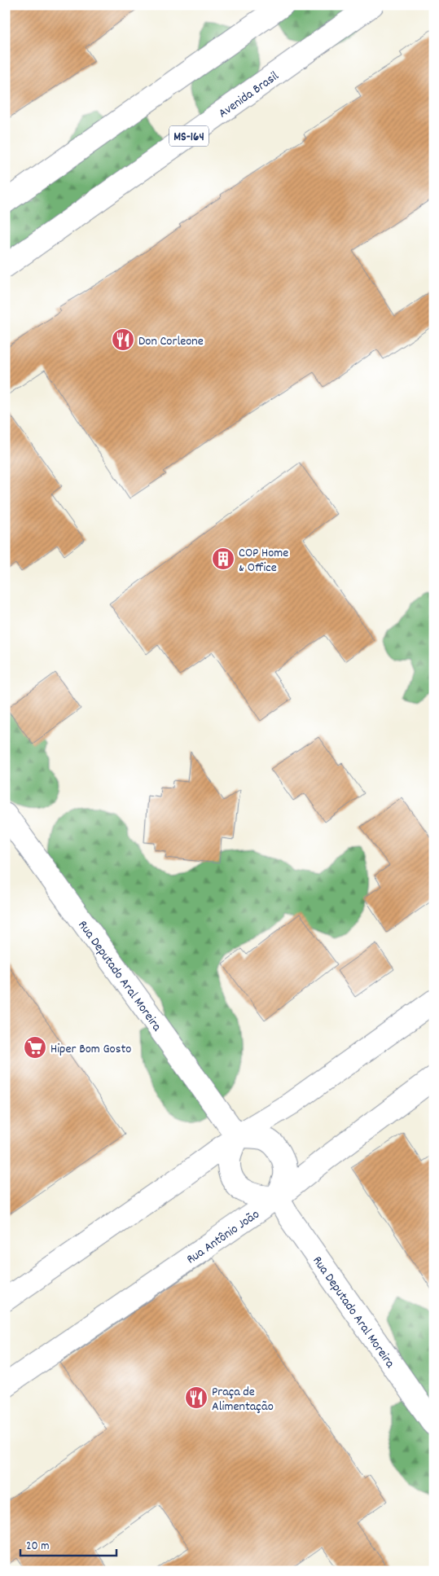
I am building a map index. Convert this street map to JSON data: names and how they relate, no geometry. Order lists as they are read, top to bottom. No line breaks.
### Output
{"streets":{"main road":["Avenida Brasil","MS-164","Rua Deputado Aral Moreira","Rua Antônio João"]},"crossings":[["Rua Deputado Aral Moreira","Rua Antônio João"]],"places":{"restaurant":["Don Corleone","Praça de Alimentação"],"building":["COP Home & Office"],"supermarket":["Hiper Bom Gosto"]},"scale_bar":"20 m"}
